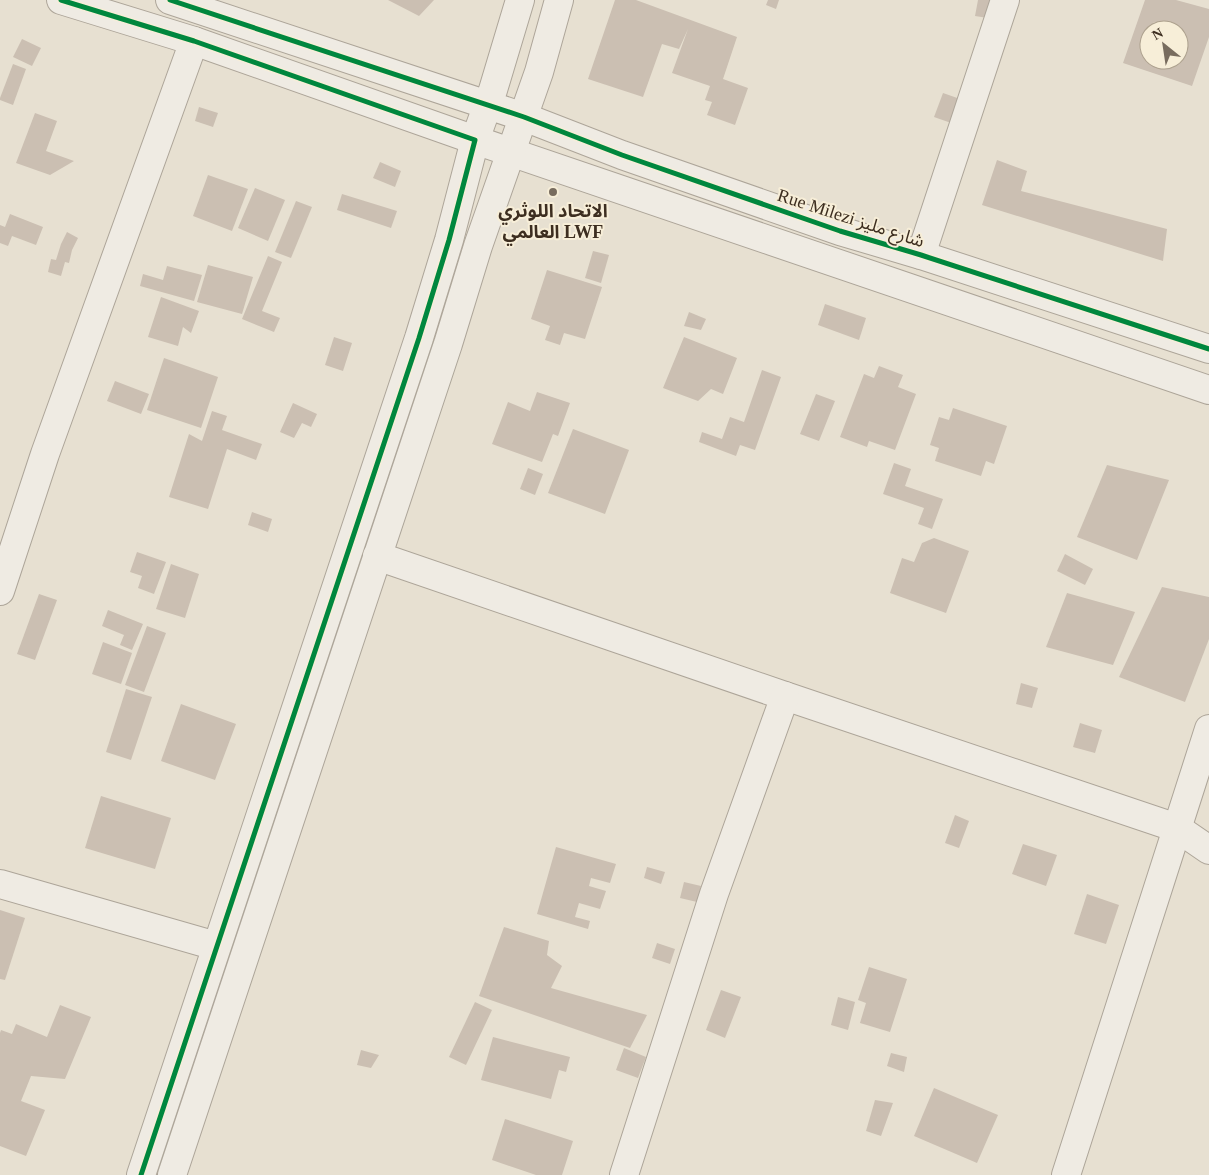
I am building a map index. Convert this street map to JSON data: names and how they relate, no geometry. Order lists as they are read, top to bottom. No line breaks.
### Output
{"streets":{"street":["Rue Milezi شارع مليز"]},"places":["الاتحاد اللوثري العالمي LWF"],"north":"top left"}
